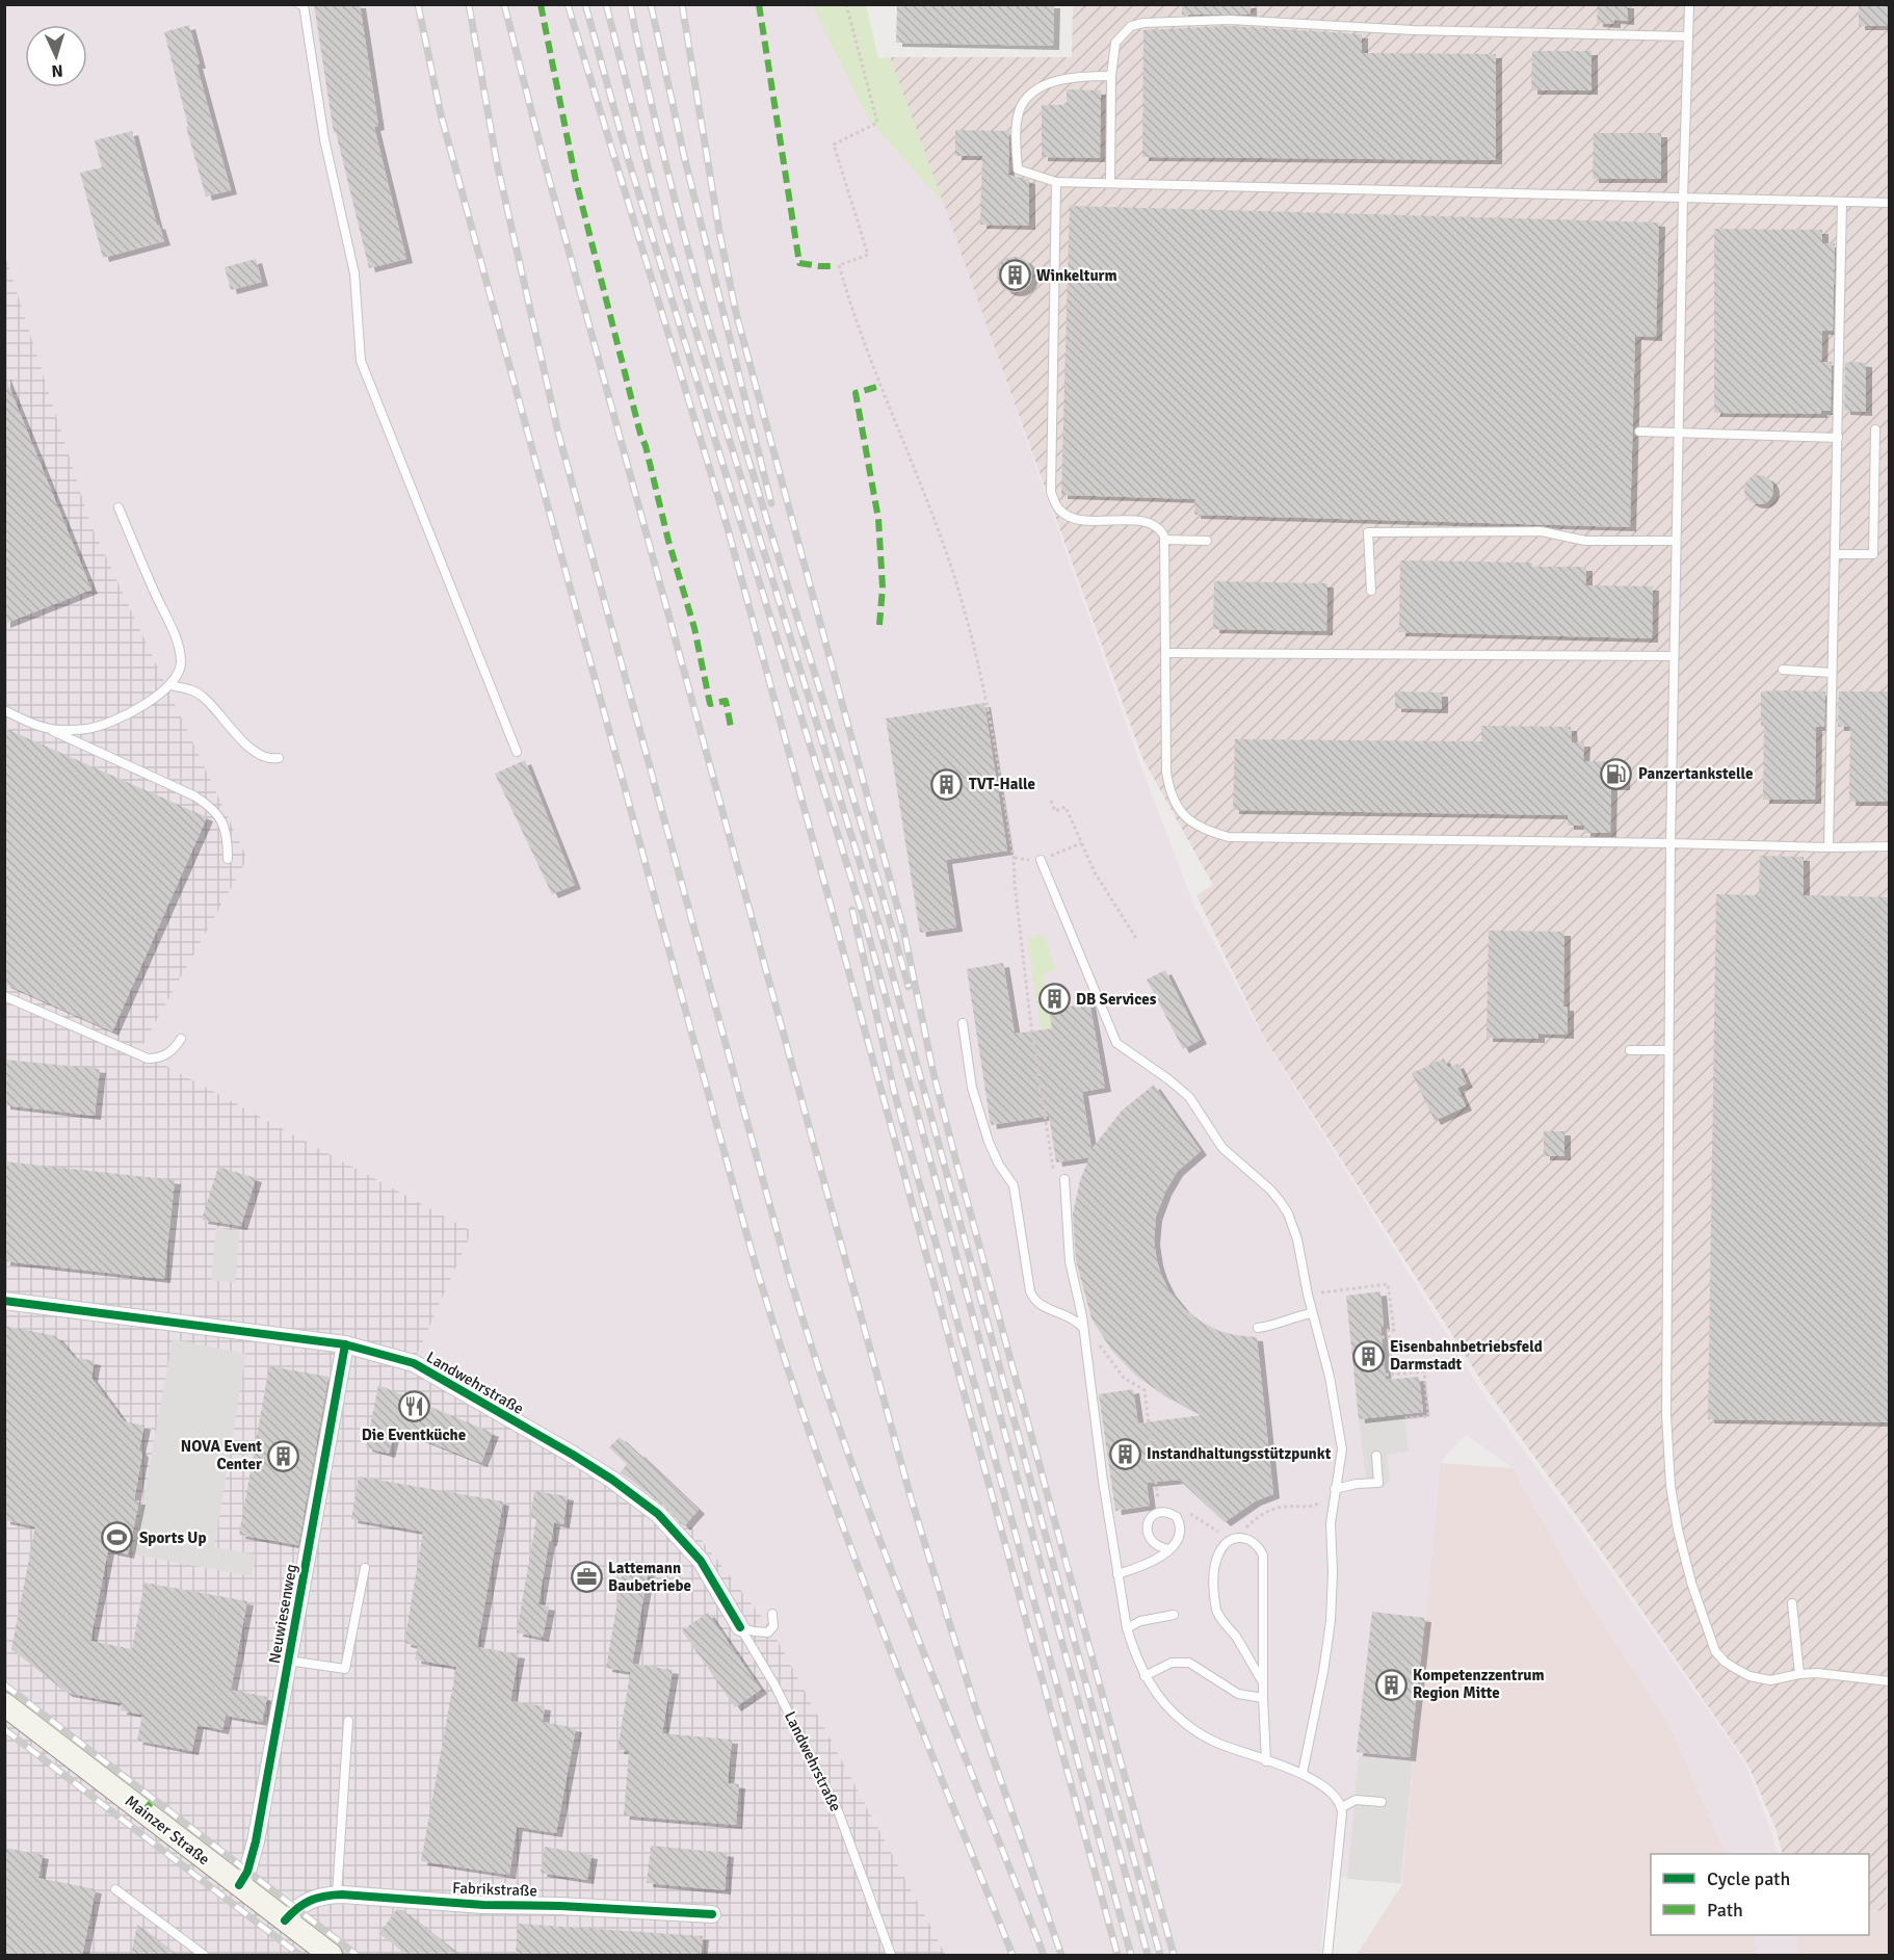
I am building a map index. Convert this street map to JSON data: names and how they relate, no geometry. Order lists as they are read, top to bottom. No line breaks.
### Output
{"streets":{"street":["Landwehrstraße","Neuwiesenweg","Mainzer Straße","Fabrikstraße"]},"crossings":[["Landwehrstraße","Neuwiesenweg"],["Neuwiesenweg","Mainzer Straße"],["Mainzer Straße","Fabrikstraße"]],"places":{"building":["Winkelturm","TVT-Halle","DB Services","Eisenbahnbetriebsfeld Darmstadt","Instandhaltungsstützpunkt","NOVA Event Center","Kompetenzzentrum Region Mitte"],"fuel station":["Panzertankstelle"],"restaurant":["Die Eventküche"],"sports":["Sports Up"],"office":["Lattemann Baubetriebe"]},"legend":["Cycle path","Path"],"north":"bottom"}
